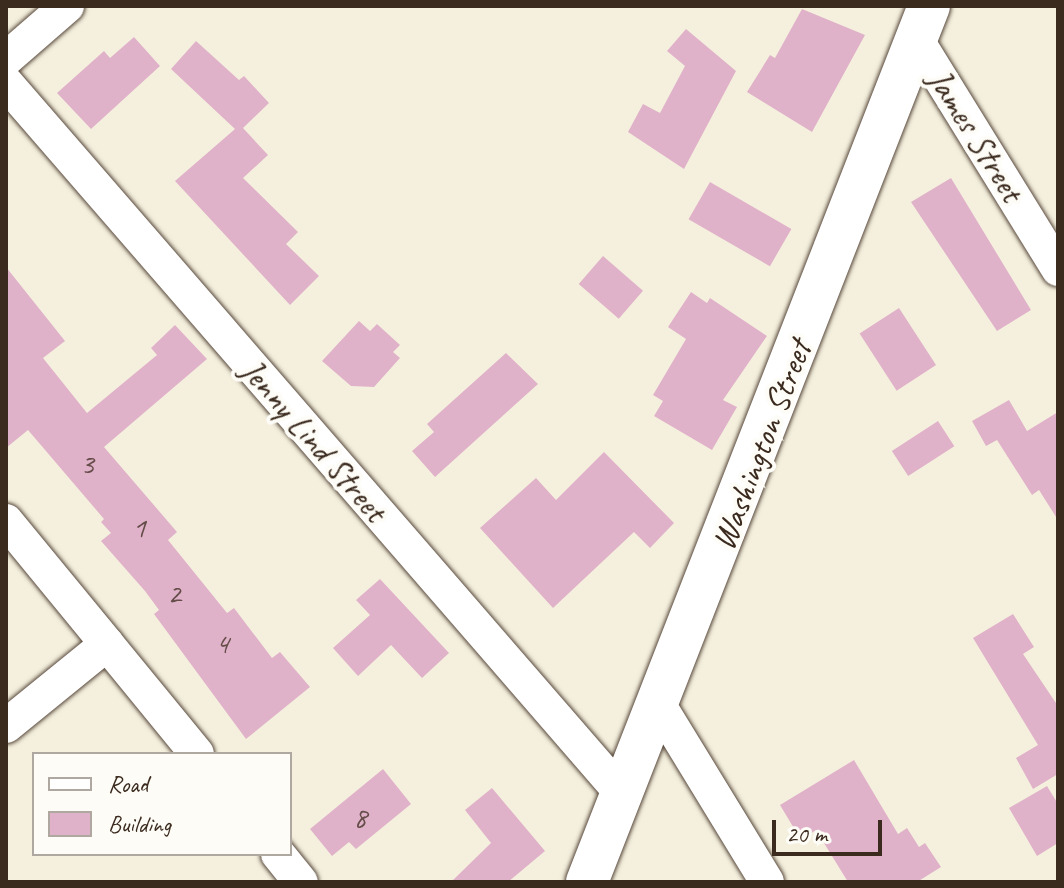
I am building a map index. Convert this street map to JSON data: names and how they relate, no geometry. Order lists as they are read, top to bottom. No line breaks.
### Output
{"streets":{"street":["James Street","Jenny Lind Street","Washington Street"]},"crossings":[["James Street","Washington Street"],["Jenny Lind Street","Washington Street"]],"house_numbers":["3","1","2","4","8"],"legend":["Road","Building"],"scale_bar":"20 m"}
